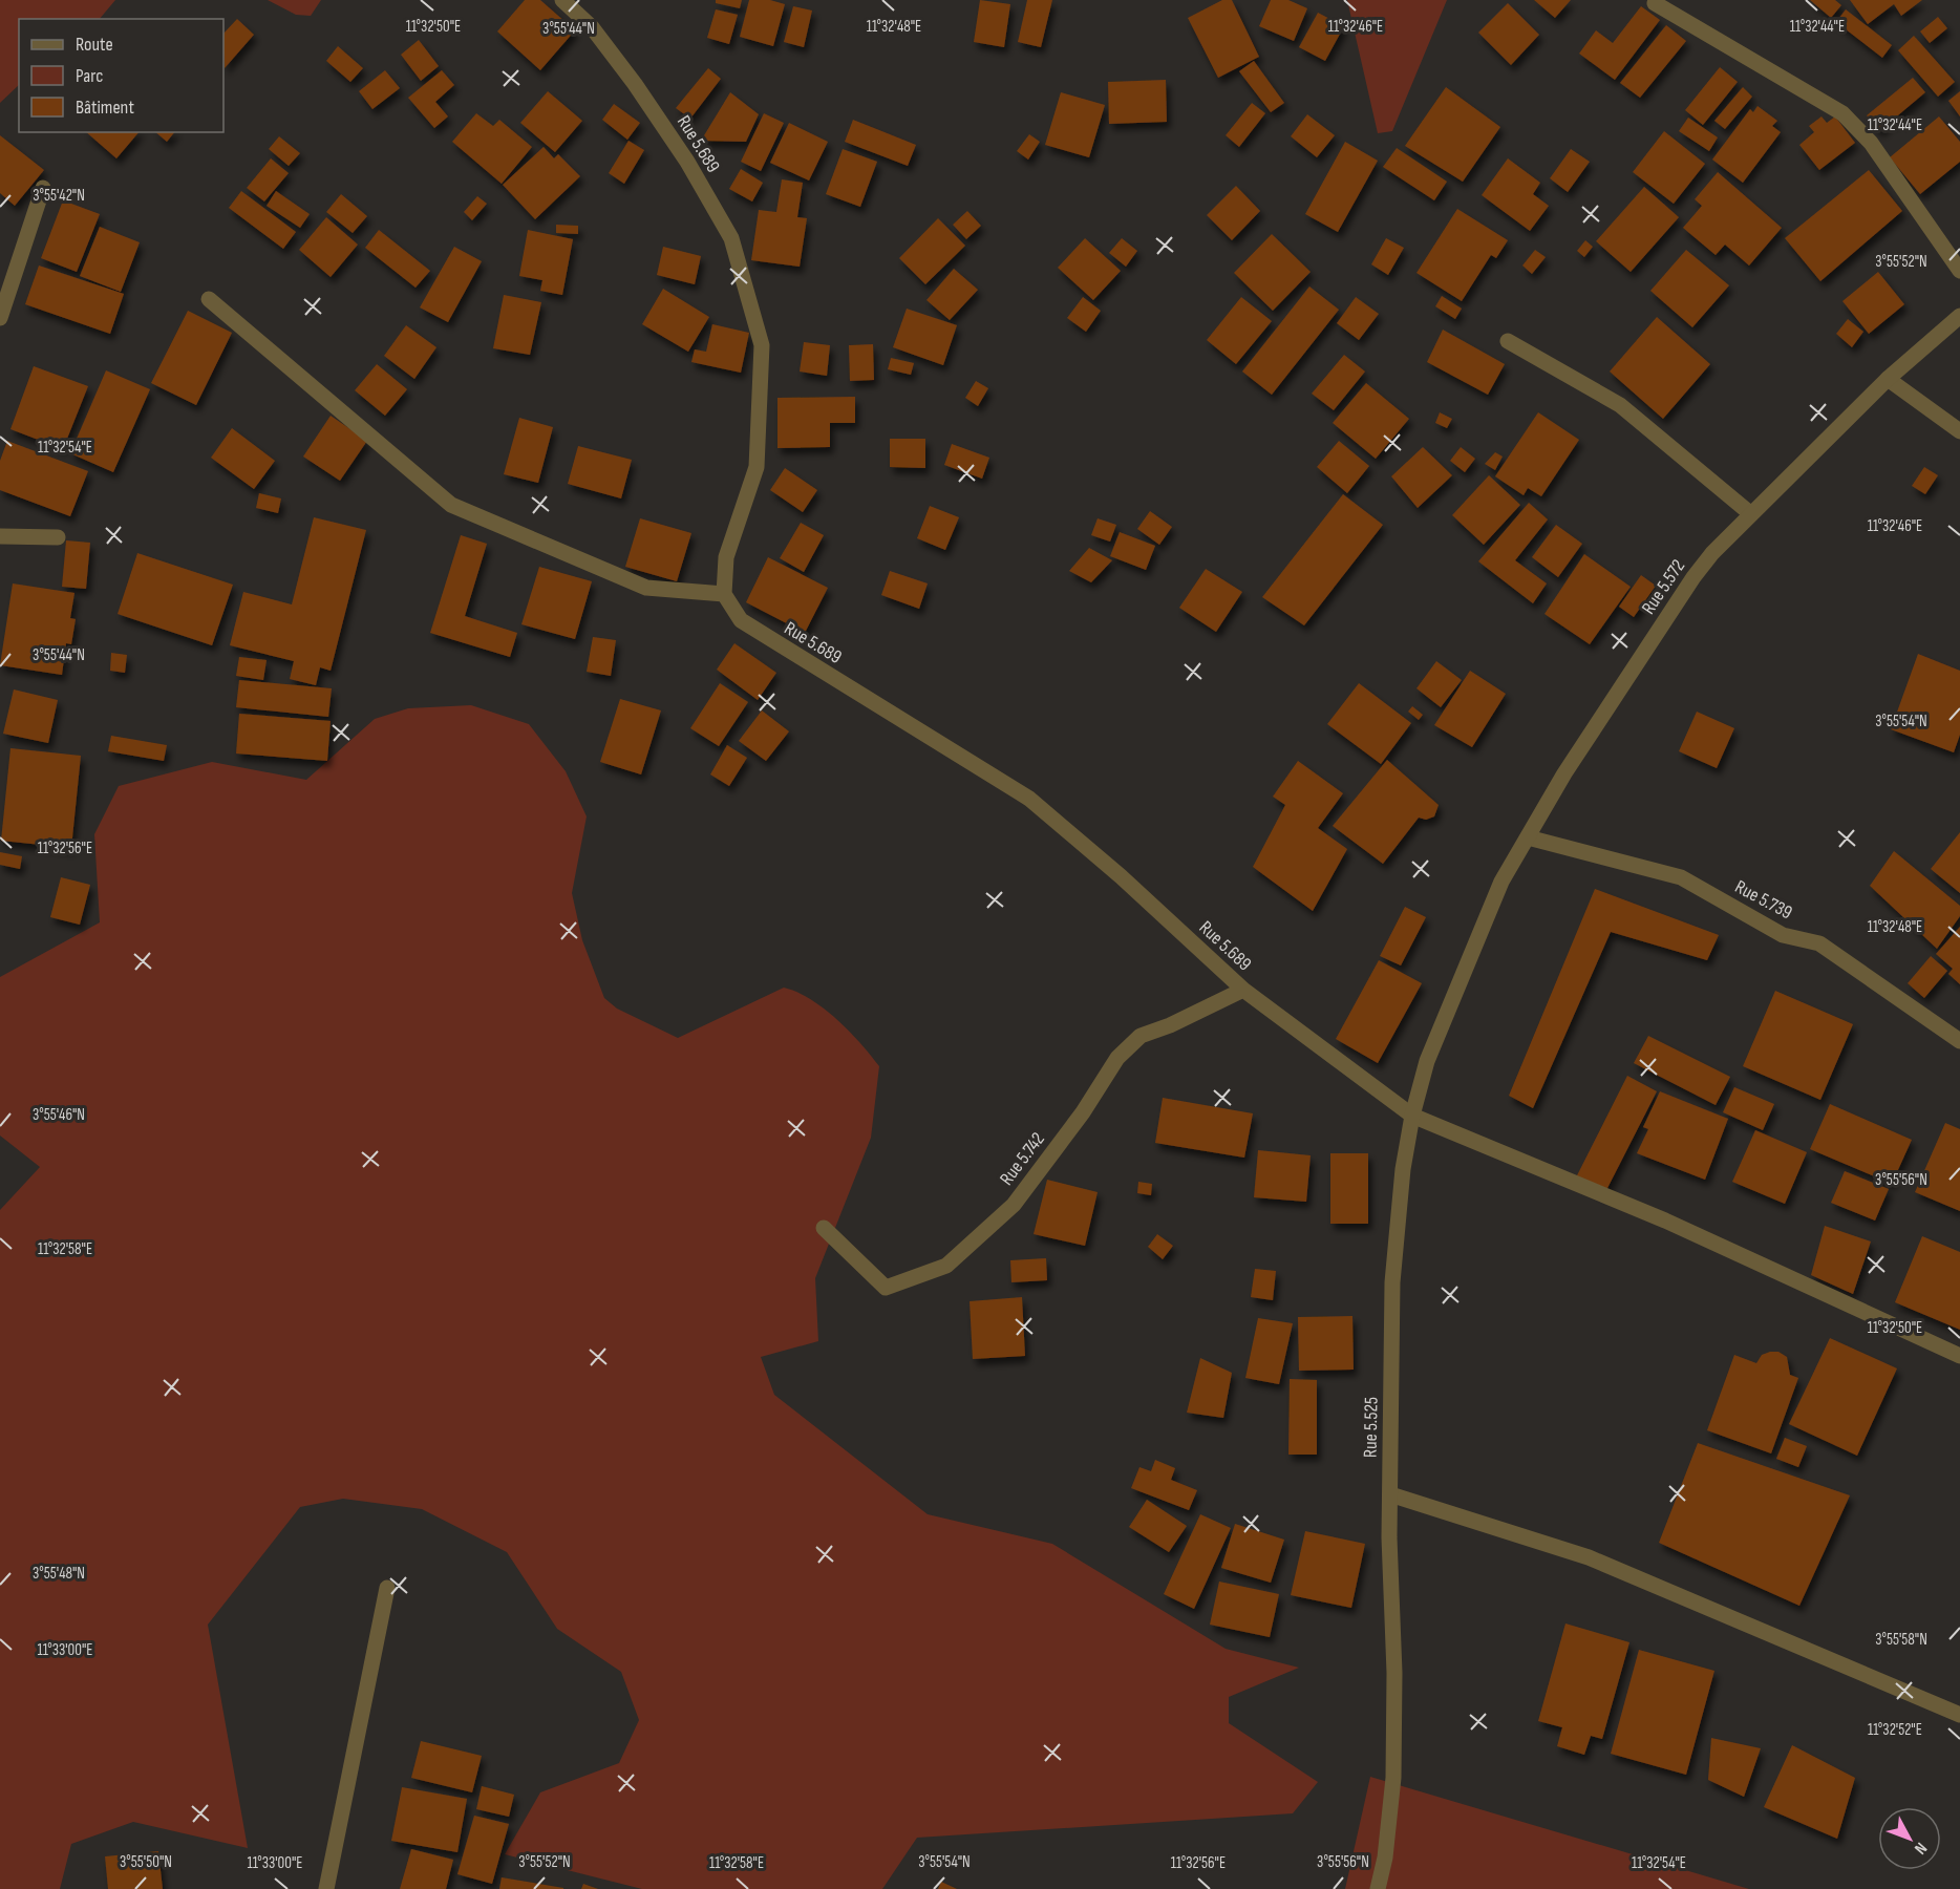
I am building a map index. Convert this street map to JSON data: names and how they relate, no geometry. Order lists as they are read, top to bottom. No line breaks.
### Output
{"streets":{"street":["Rue 5.689","Rue 5.572","Rue 5.739","Rue 5.742","Rue 5.525"]},"crossings":[["Rue 5.689","Rue 5.742"],["Rue 5.689","Rue 5.525"],["Rue 5.572","Rue 5.739"],["Rue 5.572","Rue 5.525"]],"legend":["Route","Parc","Bâtiment"],"north":"bottom right","coordinates":["11°32'50\"E","11°32'48\"E","11°32'46\"E","11°32'44\"E","3°55'44\"N","3°55'42\"N","3°55'52\"N","11°32'54\"E","3°55'54\"N","11°32'56\"E","3°55'46\"N","3°55'56\"N","11°32'58\"E","3°55'48\"N","3°55'58\"N","11°33'00\"E","11°32'52\"E","3°55'50\"N"]}
